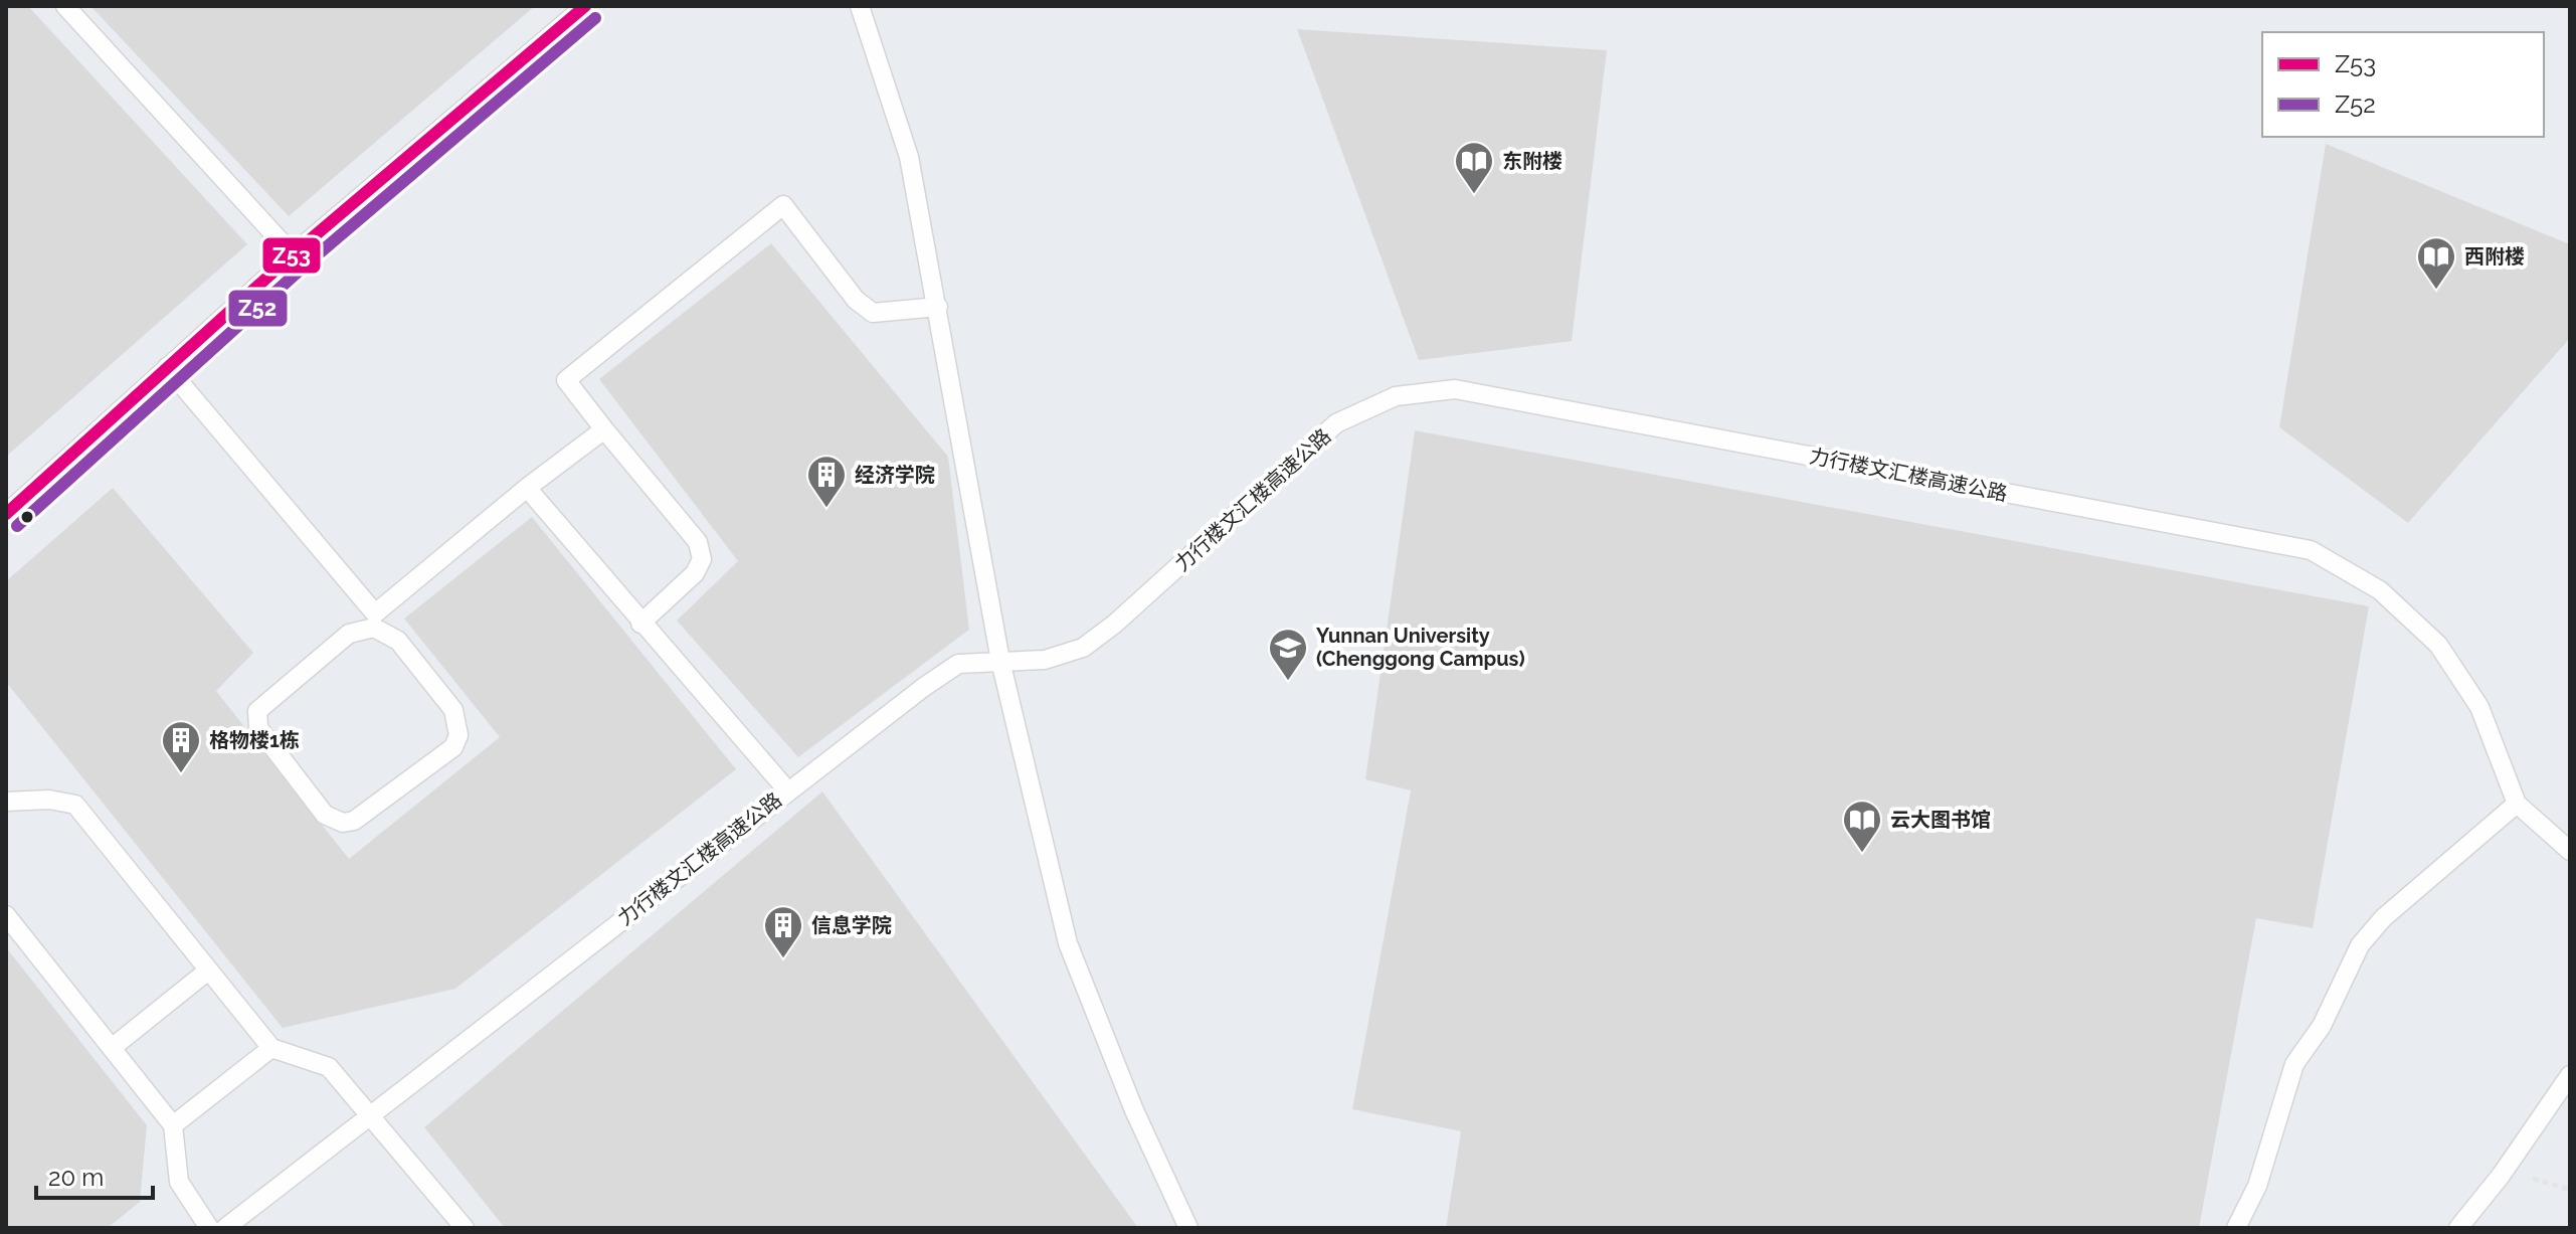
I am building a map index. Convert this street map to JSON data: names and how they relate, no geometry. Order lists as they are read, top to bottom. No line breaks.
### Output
{"streets":{"lane":["力行楼文汇楼高速公路"]},"places":{"library":["东附楼","西附楼","云大图书馆"],"building":["经济学院","格物楼1栋","信息学院"],"school or university":["Yunnan University (Chenggong Campus)"]},"lines":["transit line Z53","transit line Z52"],"legend":["Z53","Z52"],"scale_bar":"20 m"}
